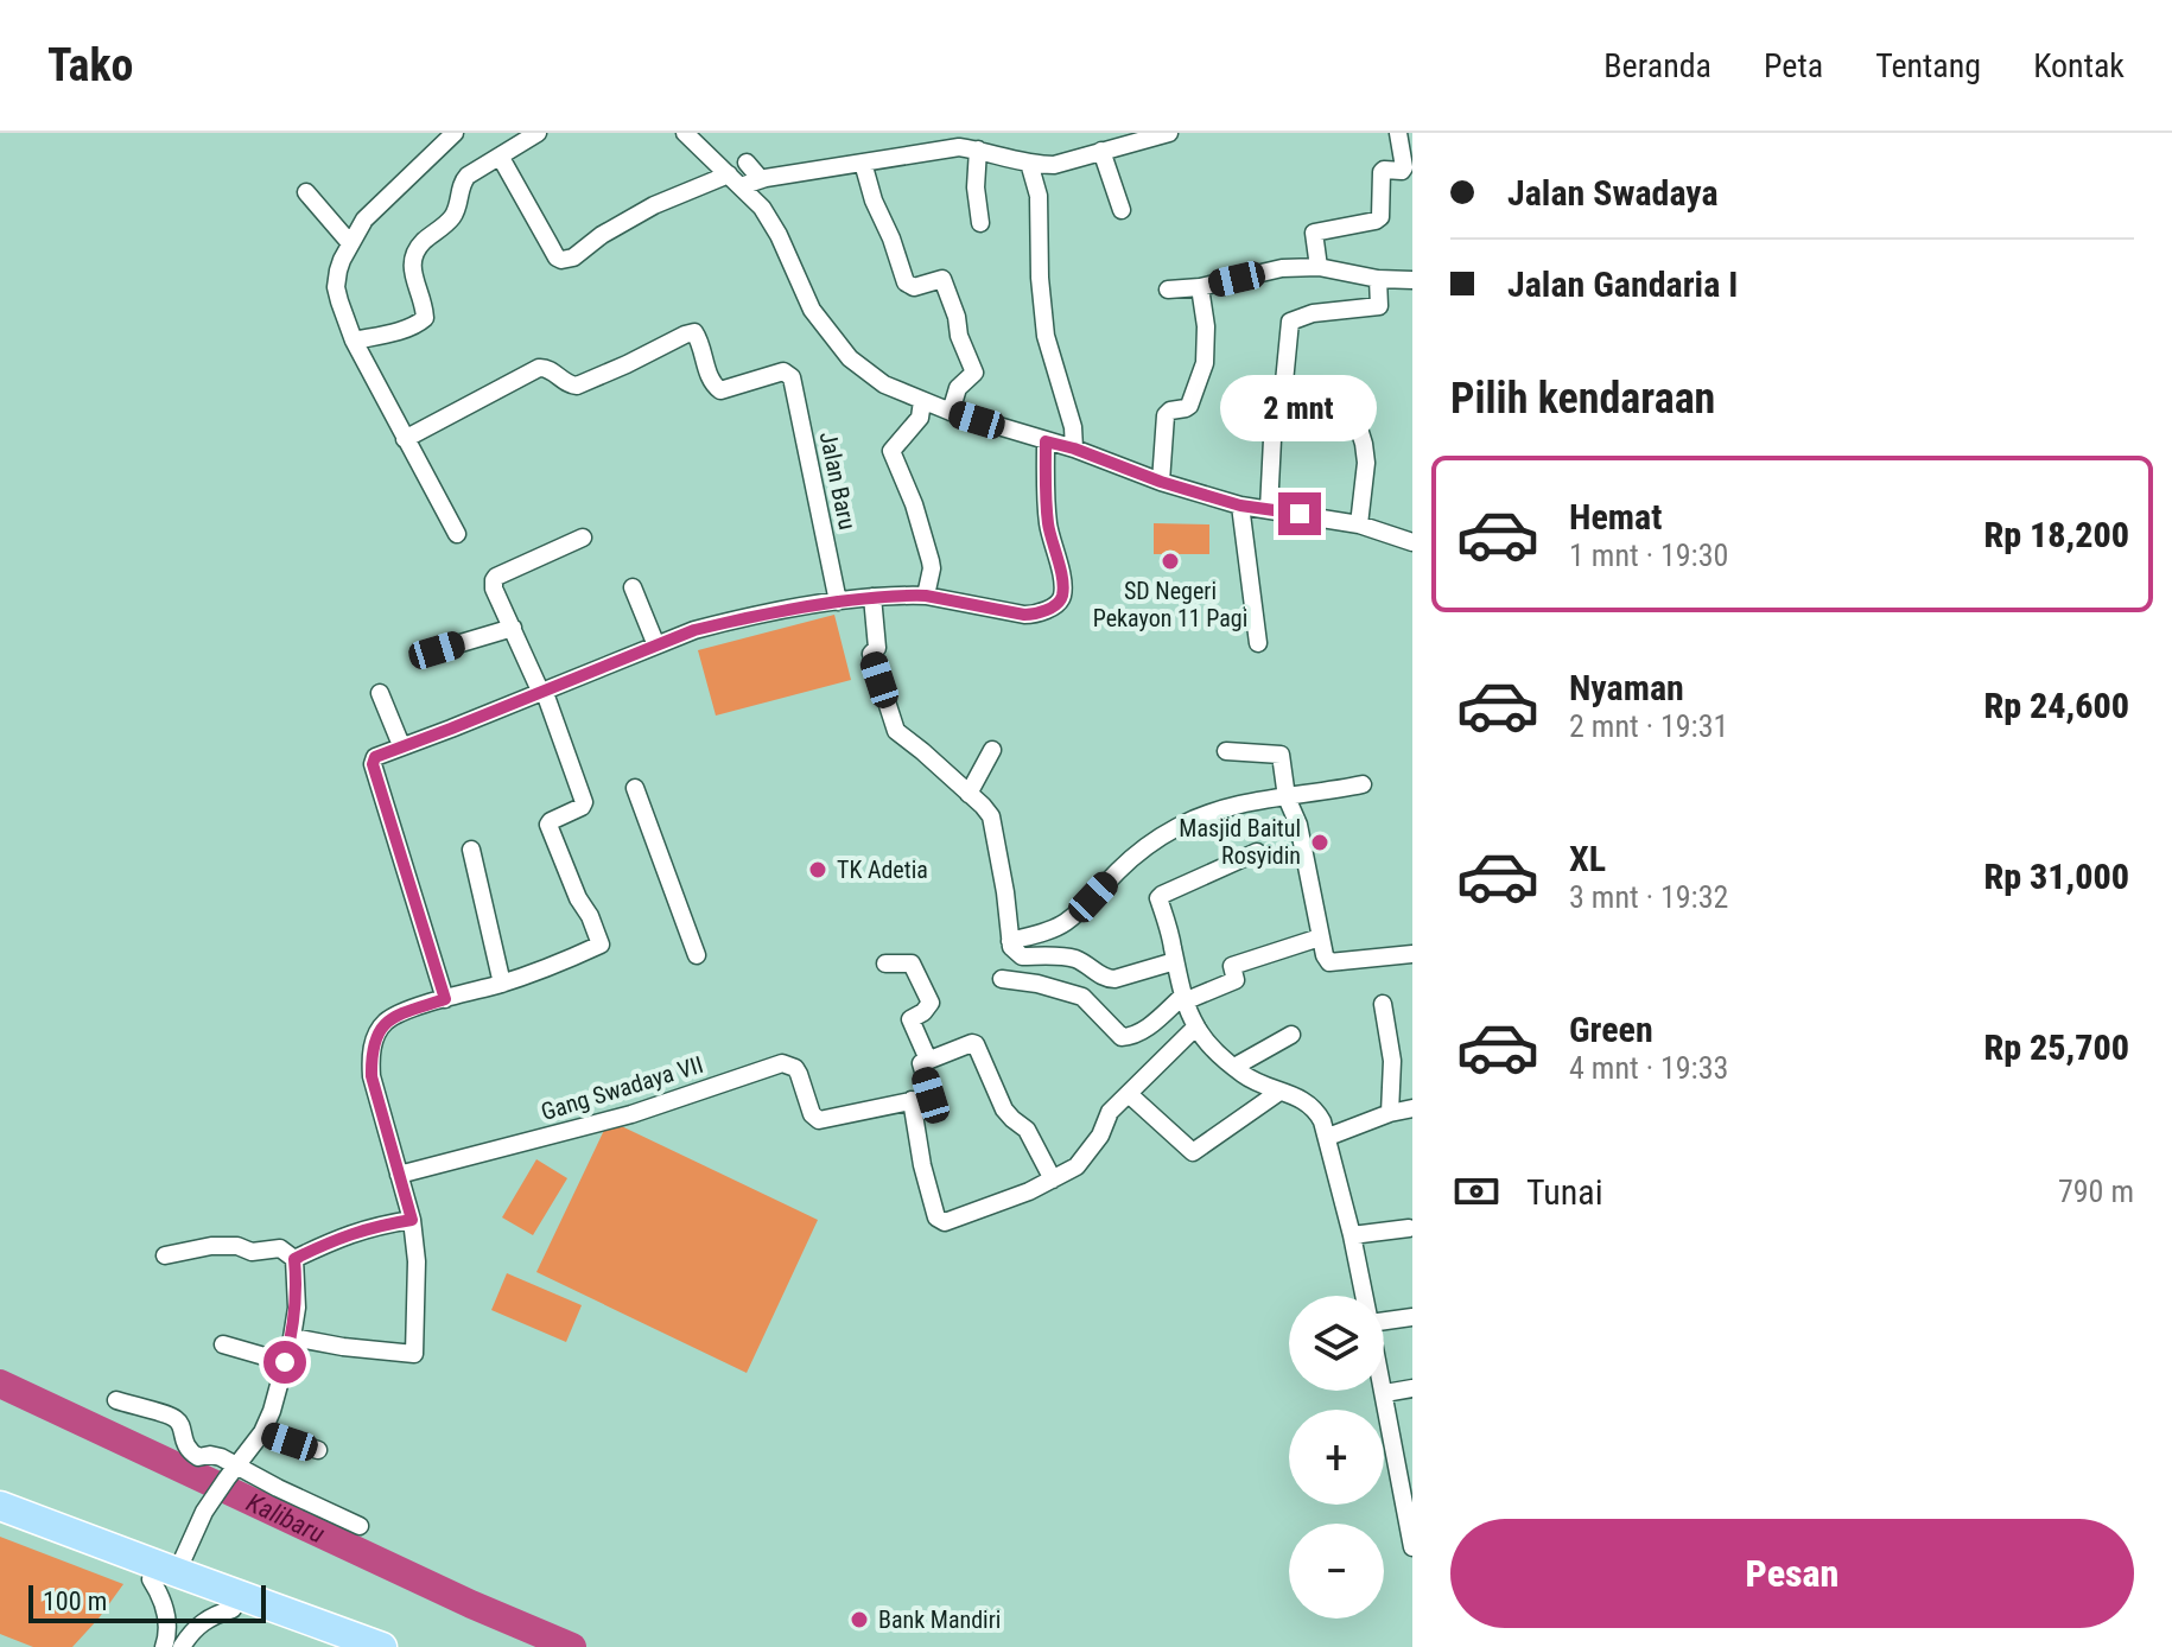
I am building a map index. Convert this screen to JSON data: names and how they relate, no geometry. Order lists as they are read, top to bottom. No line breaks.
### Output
{"streets":{"street":["Jalan Baru","Gang Swadaya VII"]},"water":["Kalibaru"],"places":["SD Negeri Pekayon 11 Pagi","Masjid Baitul Rosyidin","TK Adetia","Bank Mandiri"],"scale_bar":"100 m","page":{"header":"Tako","nav":["Beranda","Peta","Tentang","Kontak"],"banner":["Jalan Swadaya","Jalan Gandaria I"],"heading":"Pilih kendaraan","bubble":"2 mnt","list":[{"name":"Hemat","note":"1 mnt · 19:30","value":"Rp 18,200"},{"name":"Nyaman","note":"2 mnt · 19:31","value":"Rp 24,600"},{"name":"XL","note":"3 mnt · 19:32","value":"Rp 31,000"},{"name":"Green","note":"4 mnt · 19:33","value":"Rp 25,700"}],"pay":["Tunai","790 m"],"map_buttons":["+","−"],"buttons":"Pesan","scale":"100 m"}}
